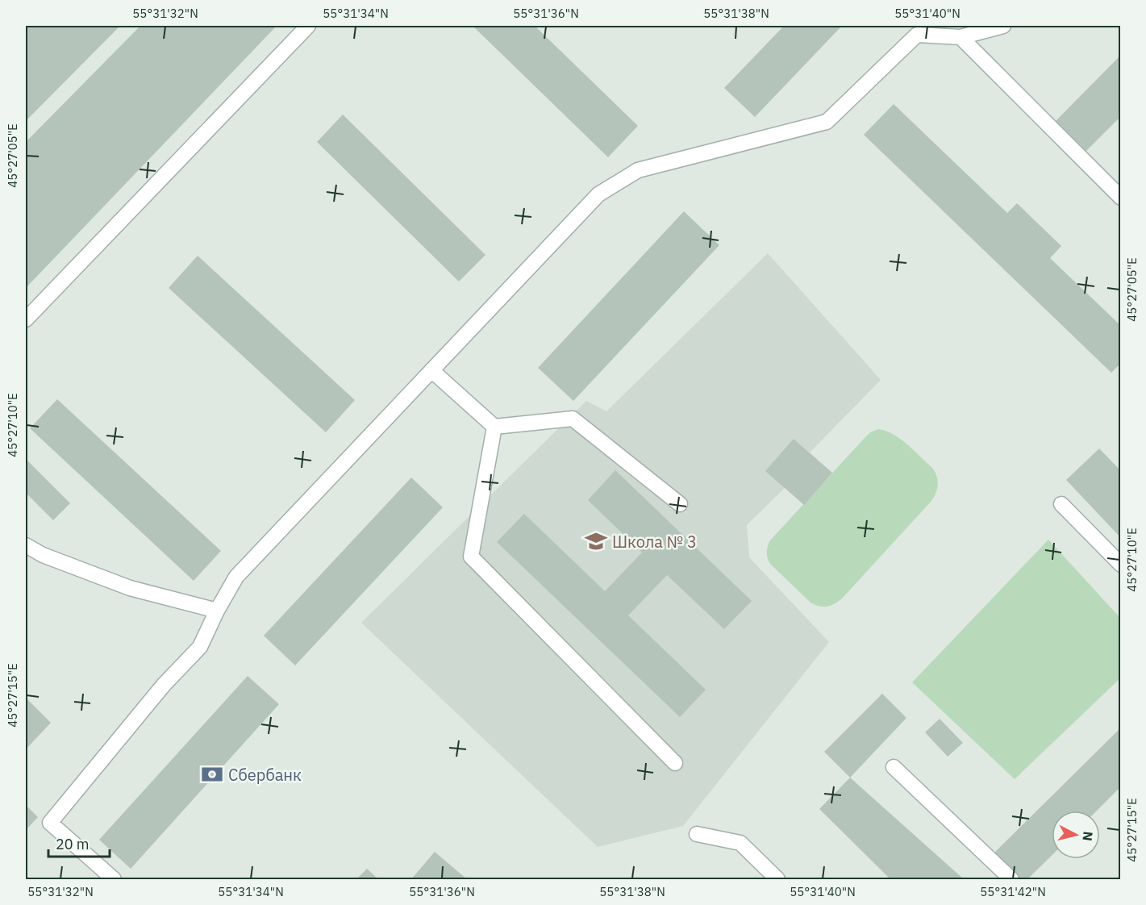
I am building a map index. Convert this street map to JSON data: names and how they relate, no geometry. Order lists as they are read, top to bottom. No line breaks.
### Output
{"places":{"school or university":["Школа № 3"],"bank":["Сбербанк"]},"scale_bar":"20 m","north":"right","coordinates":["55°31'32\"N","55°31'34\"N","55°31'36\"N","55°31'38\"N","55°31'40\"N","45°27'05\"E","45°27'10\"E","45°27'15\"E","55°31'42\"N"]}
